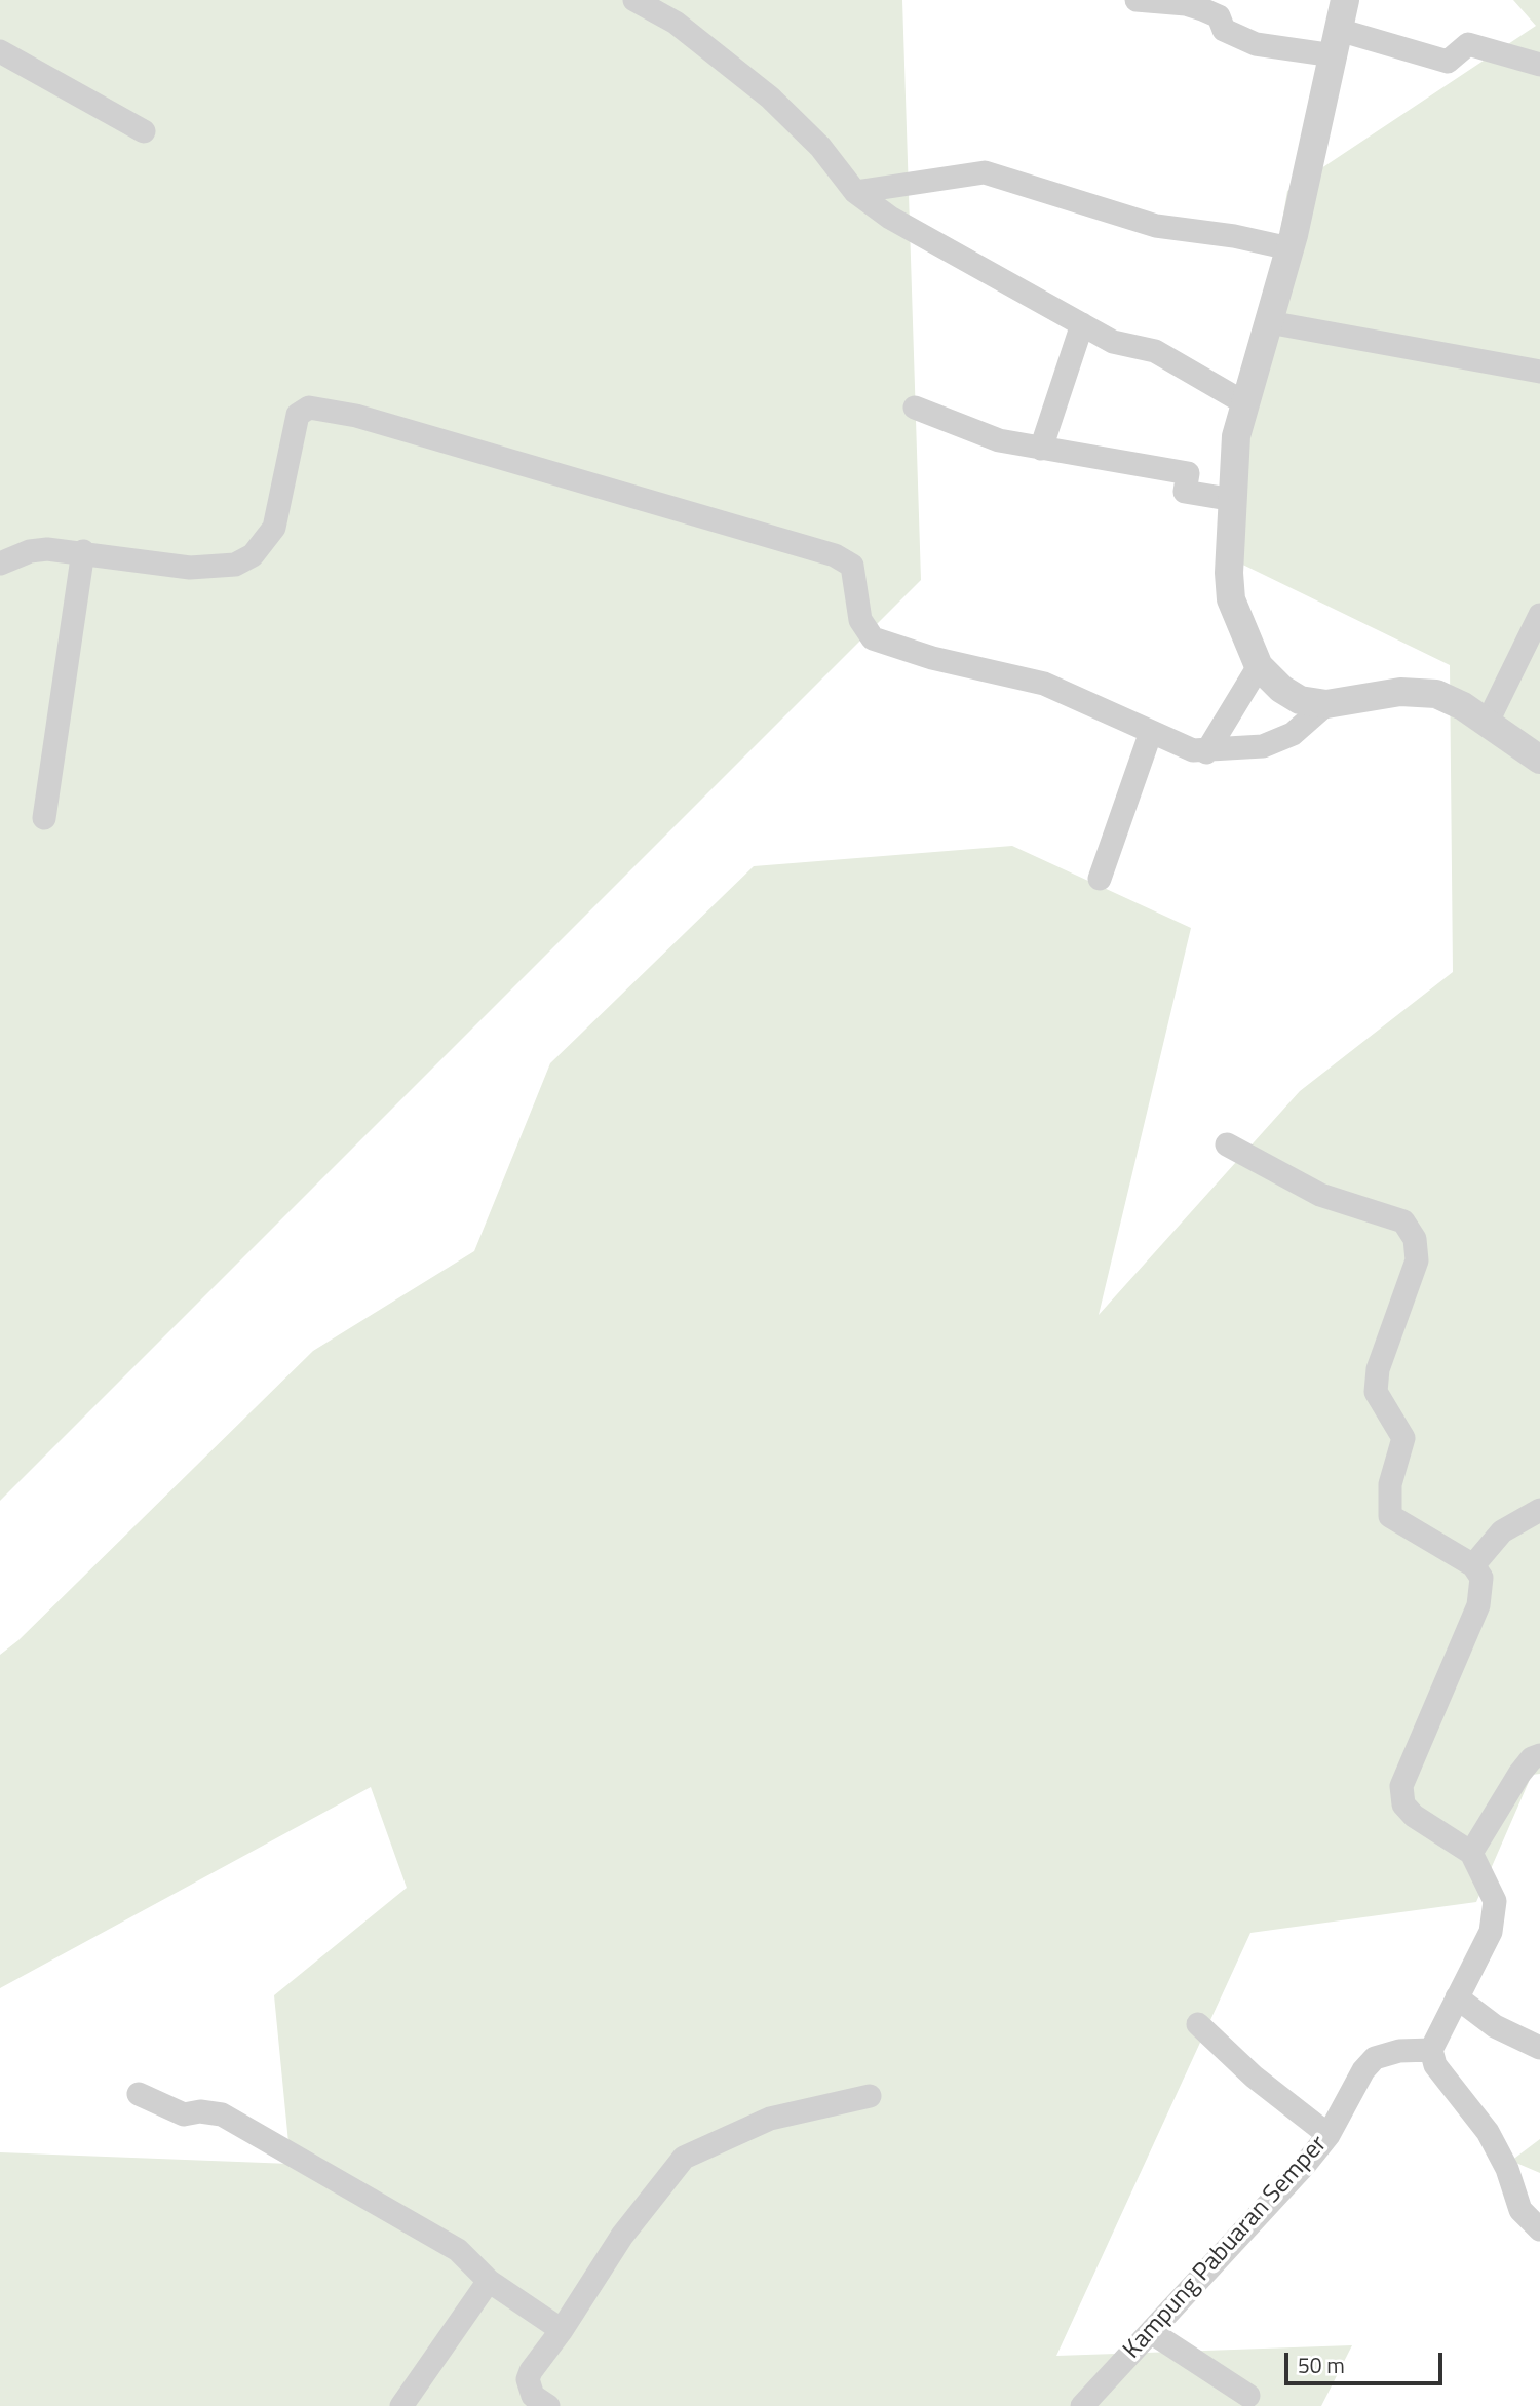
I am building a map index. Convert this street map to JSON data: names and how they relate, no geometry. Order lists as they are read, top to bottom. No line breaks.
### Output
{"streets":{"street":["Kampung Pabuaran Semper"]},"scale_bar":"50 m"}
